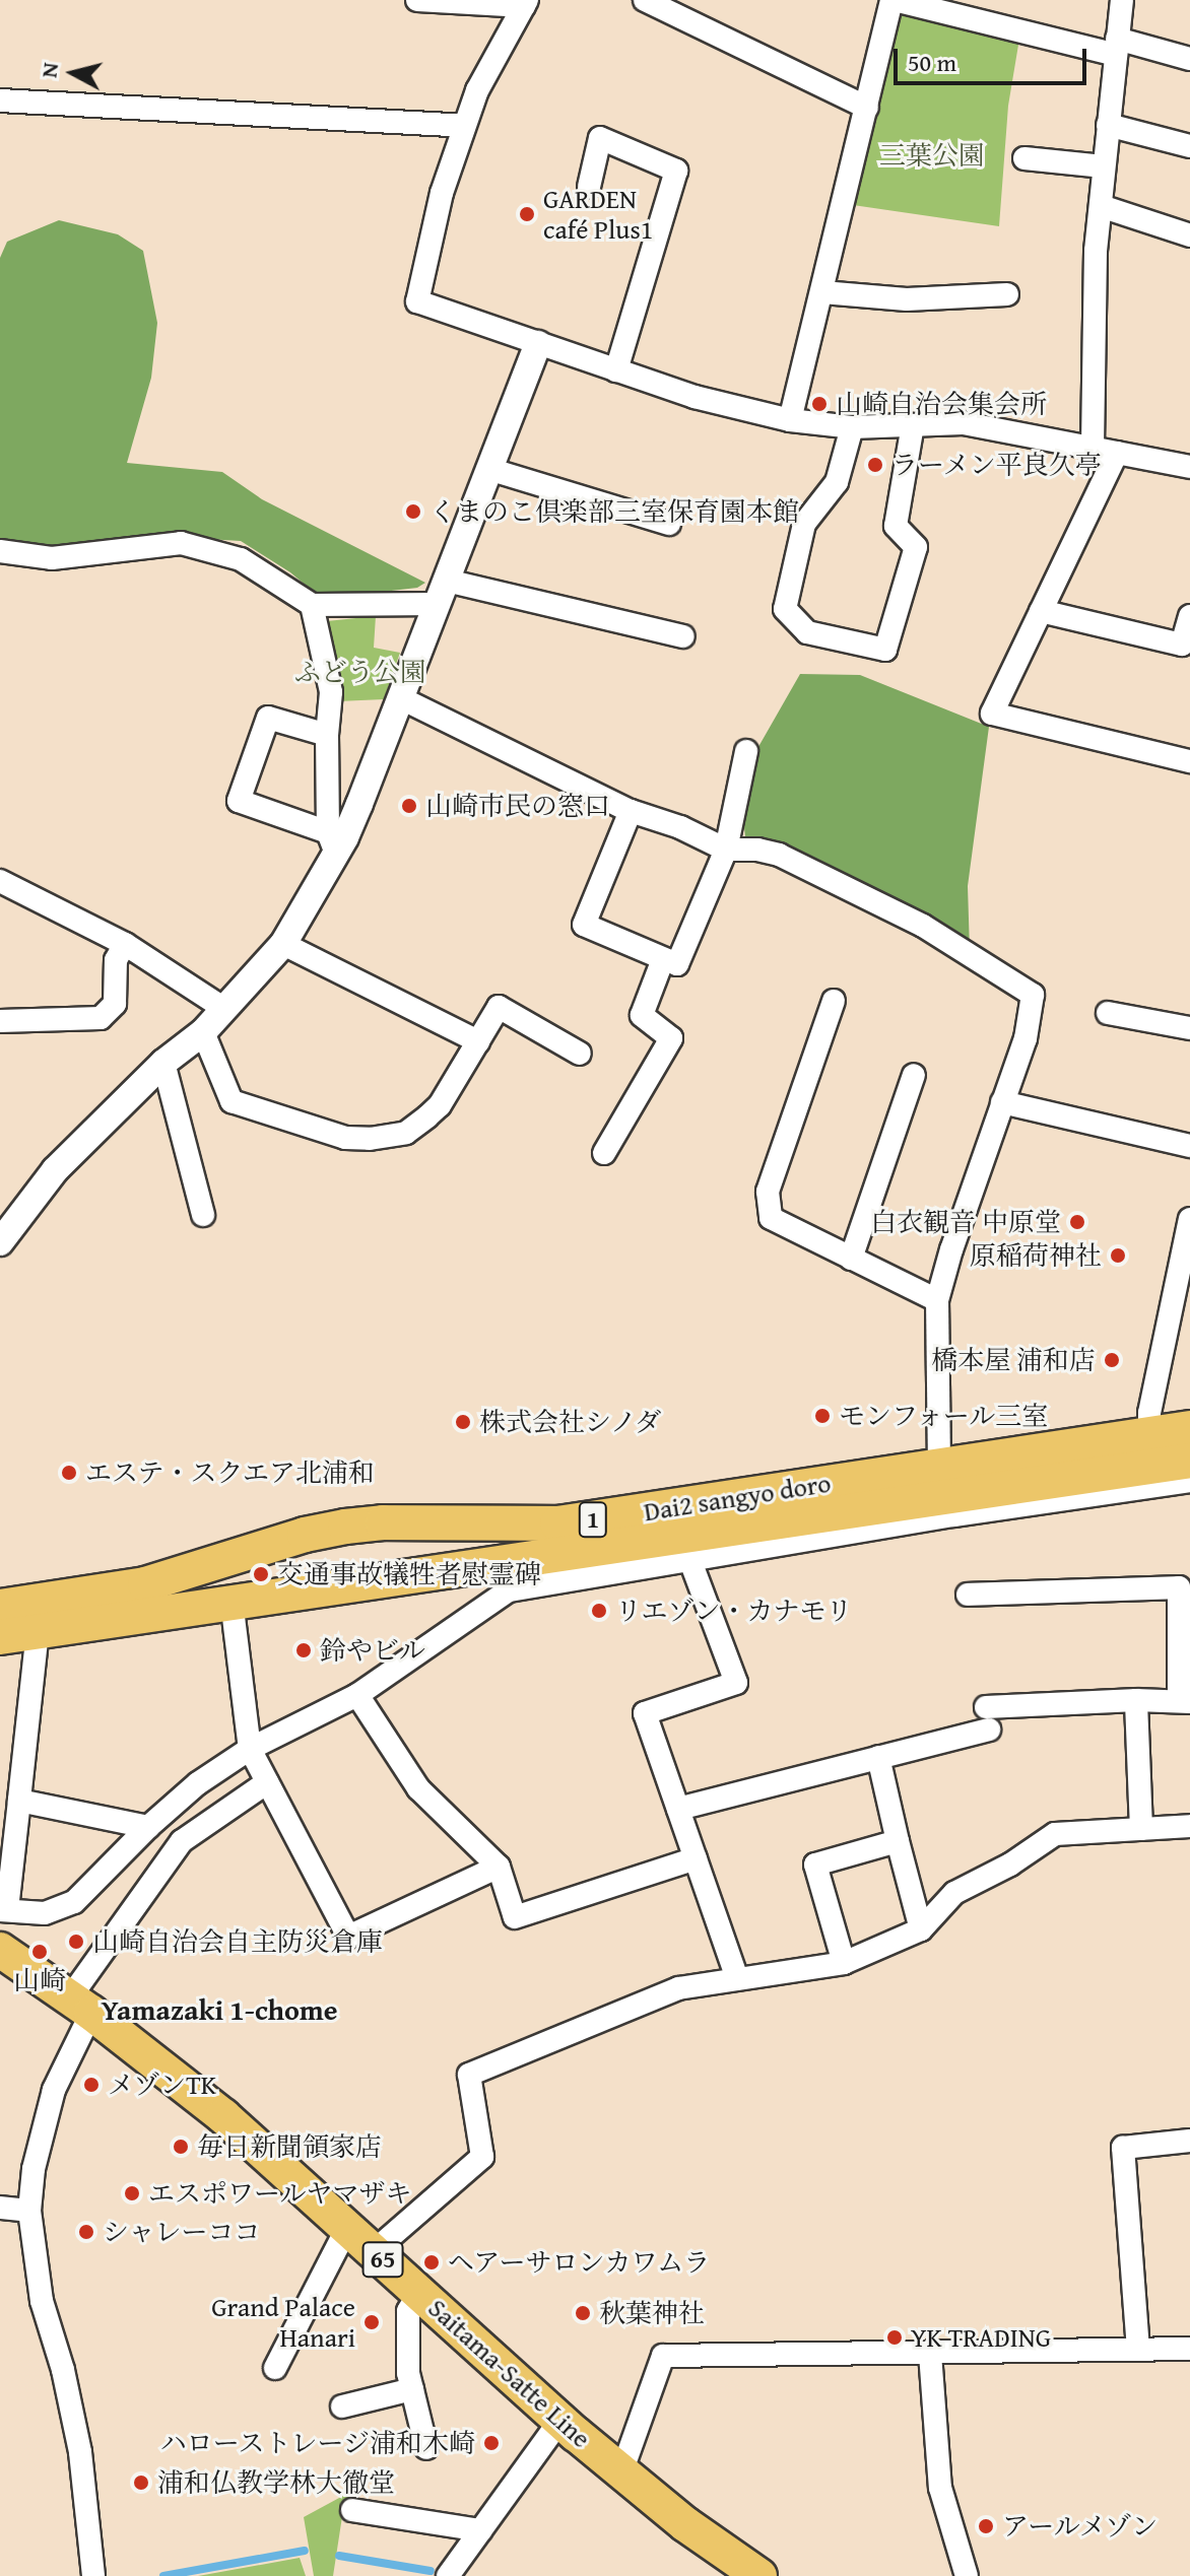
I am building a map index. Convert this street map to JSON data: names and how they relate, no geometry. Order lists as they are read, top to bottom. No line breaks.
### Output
{"streets":{"main road":["Dai2 sangyo doro","1","65","Saitama-Satte Line"]},"districts":["Yamazaki 1-chome"],"parks":["三葉公園","ふどう公園"],"places":["GARDEN café Plus1","山崎自治会集会所","ラーメン平良久亭","くまのこ倶楽部三室保育園本館","山崎市民の窓口","白衣観音 中原堂","原稲荷神社","橋本屋 浦和店","モンフォール三室","株式会社シノダ","エステ・スクエア北浦和","交通事故犠牲者慰霊碑","リエゾン・カナモリ","鈴やビル","山崎自治会自主防災倉庫","山崎","メゾンTK","毎日新聞領家店","エスポワールヤマザキ","シャレーココ","ヘアーサロンカワムラ","秋葉神社","Grand Palace Hanari","YK TRADING","ハローストレージ浦和木崎","浦和仏教学林大徹堂","アールメゾン"],"scale_bar":"50 m","north":"left"}
